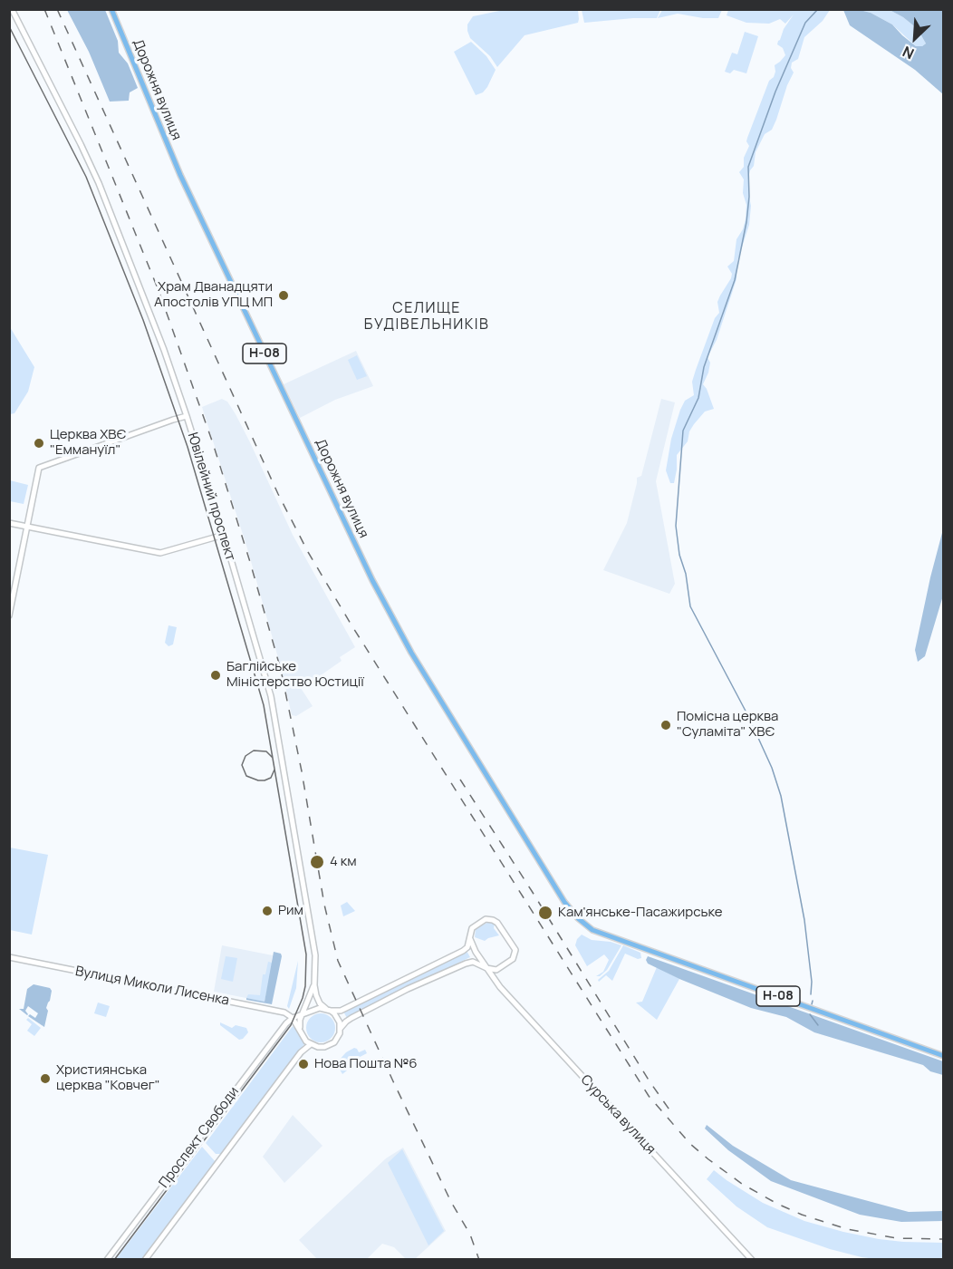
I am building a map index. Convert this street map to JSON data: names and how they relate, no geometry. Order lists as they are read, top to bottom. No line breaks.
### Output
{"streets":{"main road":["Дорожня вулиця","Н-08","Ювілейний проспект","Вулиця Миколи Лисенка","Сурська вулиця","Проспект Свободи"]},"crossings":[["Вулиця Миколи Лисенка","Проспект Свободи"]],"districts":["СЕЛИЩЕ БУДІВЕЛЬНИКІВ"],"places":["Храм Дванадцяти Апостолів УПЦ МП","Церква ХВЄ \"Еммануїл\"","Баглійське Міністерство Юстиції","Помісна церква \"Суламіта\" ХВЄ","4 км","Рим","Кам'янське-Пасажирське","Нова Пошта №6","Християнська церква \"Ковчег\""],"north":"bottom left"}
